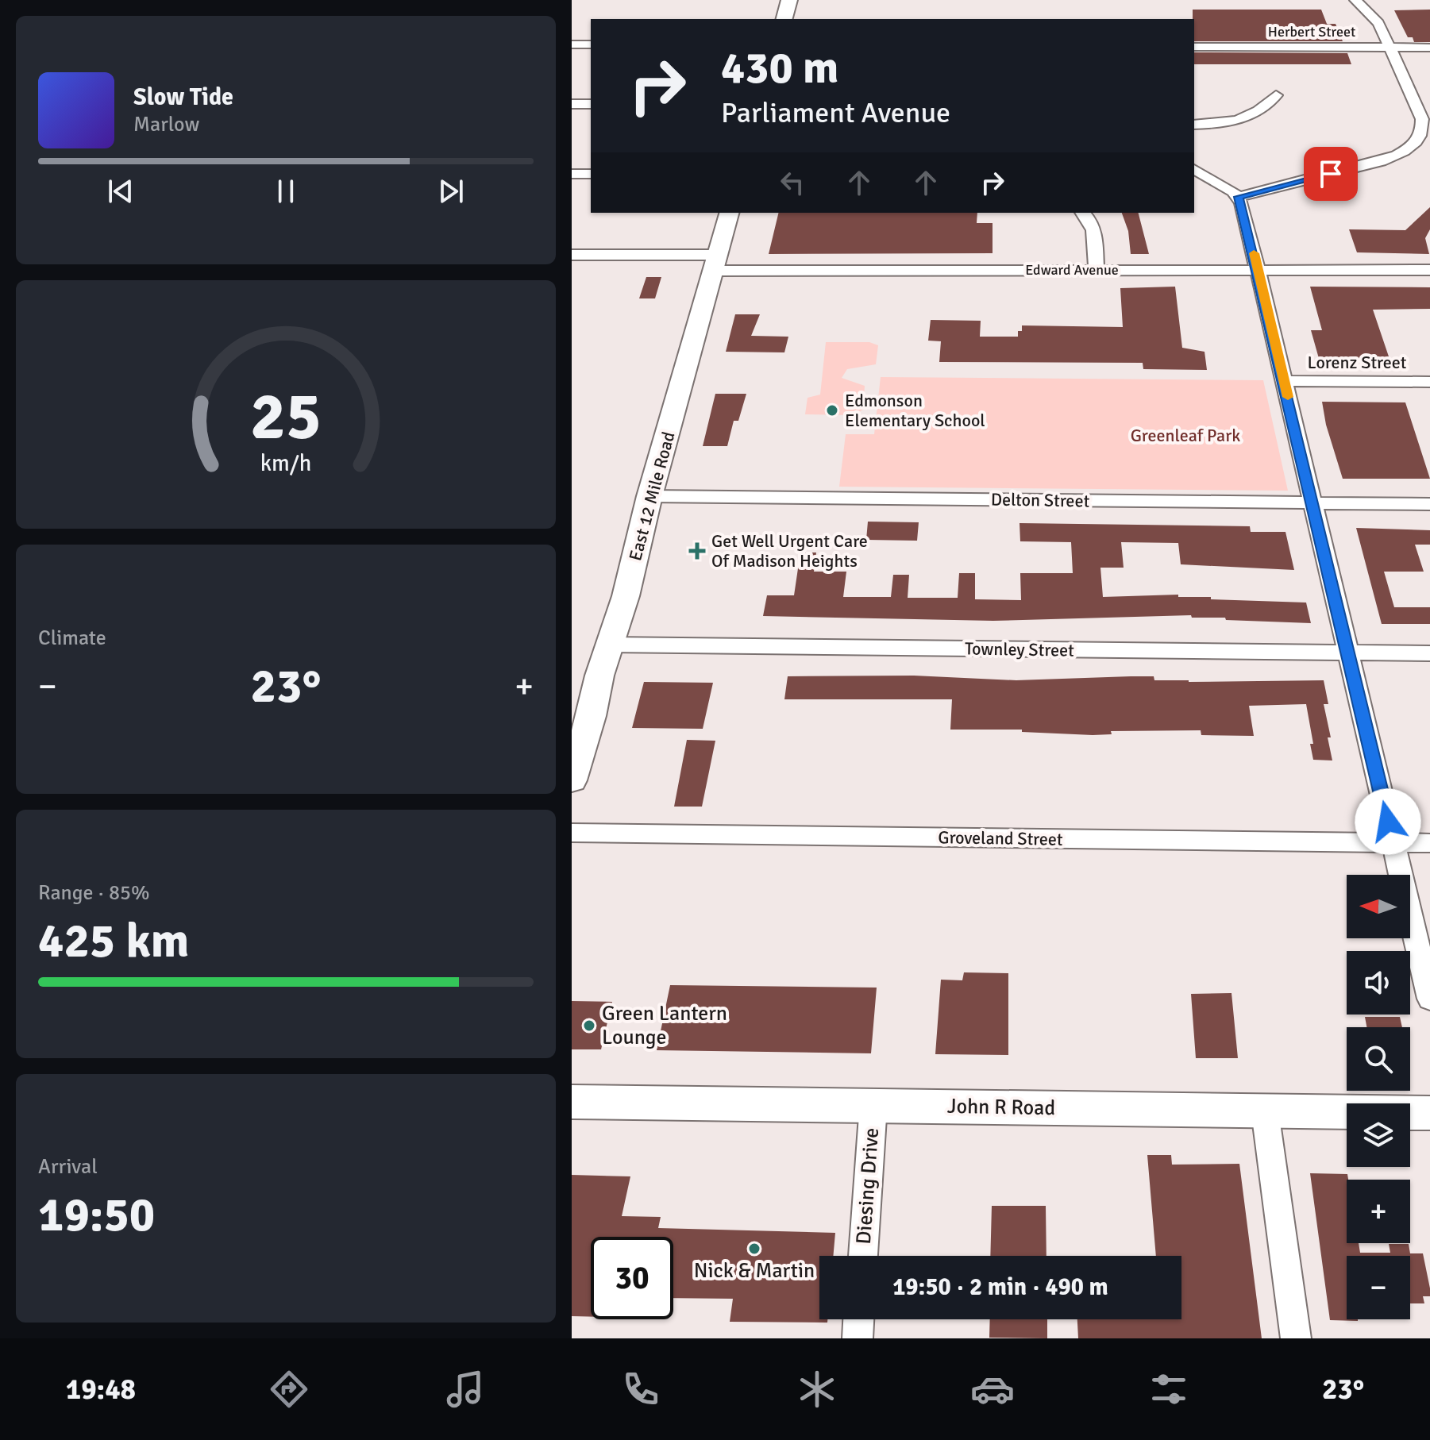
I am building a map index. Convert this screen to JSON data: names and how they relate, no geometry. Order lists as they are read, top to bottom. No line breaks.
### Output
{"streets":{"main road":["East 12 Mile Road","John R Road"],"street":["Herbert Street","Edward Avenue","Lorenz Street","Delton Street","Townley Street","Groveland Street","Diesing Drive"]},"crossings":[["Edward Avenue","East 12 Mile Road"],["East 12 Mile Road","Delton Street"],["East 12 Mile Road","Townley Street"],["John R Road","Diesing Drive"]],"parks":["Greenleaf Park"],"places":{"other":["Edmonson Elementary School","Green Lantern Lounge","Nick & Martin"],"health":["Get Well Urgent Care Of Madison Heights"]},"north":"left","page":{"turn":["430 m","Parliament Avenue"],"song":["Slow Tide","Marlow"],"tile":["Climate",["Range · 85%","425 km"],["Arrival","19:50"]],"heat":["−","23°","+"],"map_buttons":["+","−"],"limit":"30","trip":"19:50 · 2 min · 490 m","tabs":["19:48","23°"],"gauge":["25","km/h"]}}
